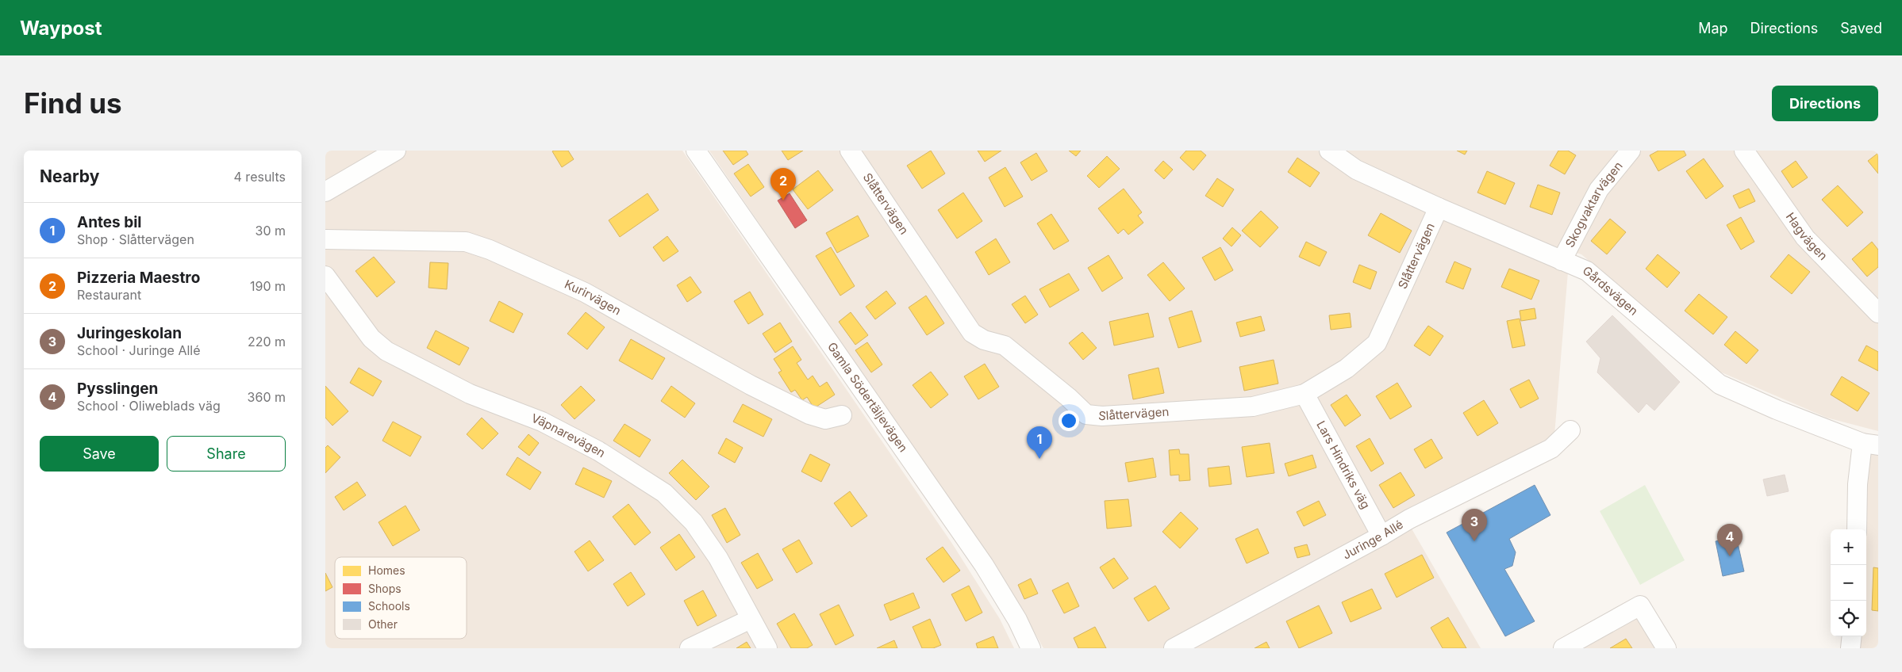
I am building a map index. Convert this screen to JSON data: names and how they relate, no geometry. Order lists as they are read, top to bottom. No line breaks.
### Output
{"streets":{"street":["Slåttervägen","Skogvaktarvägen","Hagvägen","Gårdsvägen","Kurirvägen","Gamla Södertäljevägen","Väpnarevägen","Lars Hindriks väg","Juringe Allé"]},"crossings":[["Slåttervägen","Gårdsvägen"],["Slåttervägen","Lars Hindriks väg"],["Skogvaktarvägen","Gårdsvägen"],["Lars Hindriks väg","Juringe Allé"]],"legend":["Homes","Shops","Schools","Other"],"page":{"header":"Waypost","nav":["Map","Directions","Saved"],"buttons":["Directions",["Save","Share"]],"title":"Find us","heading":["Nearby","4 results"],"pins":["2","1","3","4"],"list":[{"mark":"1","name":"Antes bil","note":"Shop · Slåttervägen","value":"30 m"},{"mark":"2","name":"Pizzeria Maestro","note":"Restaurant","value":"190 m"},{"mark":"3","name":"Juringeskolan","note":"School · Juringe Allé","value":"220 m"},{"mark":"4","name":"Pysslingen","note":"School · Oliweblads väg","value":"360 m"}],"map_buttons":["+","−"]}}
